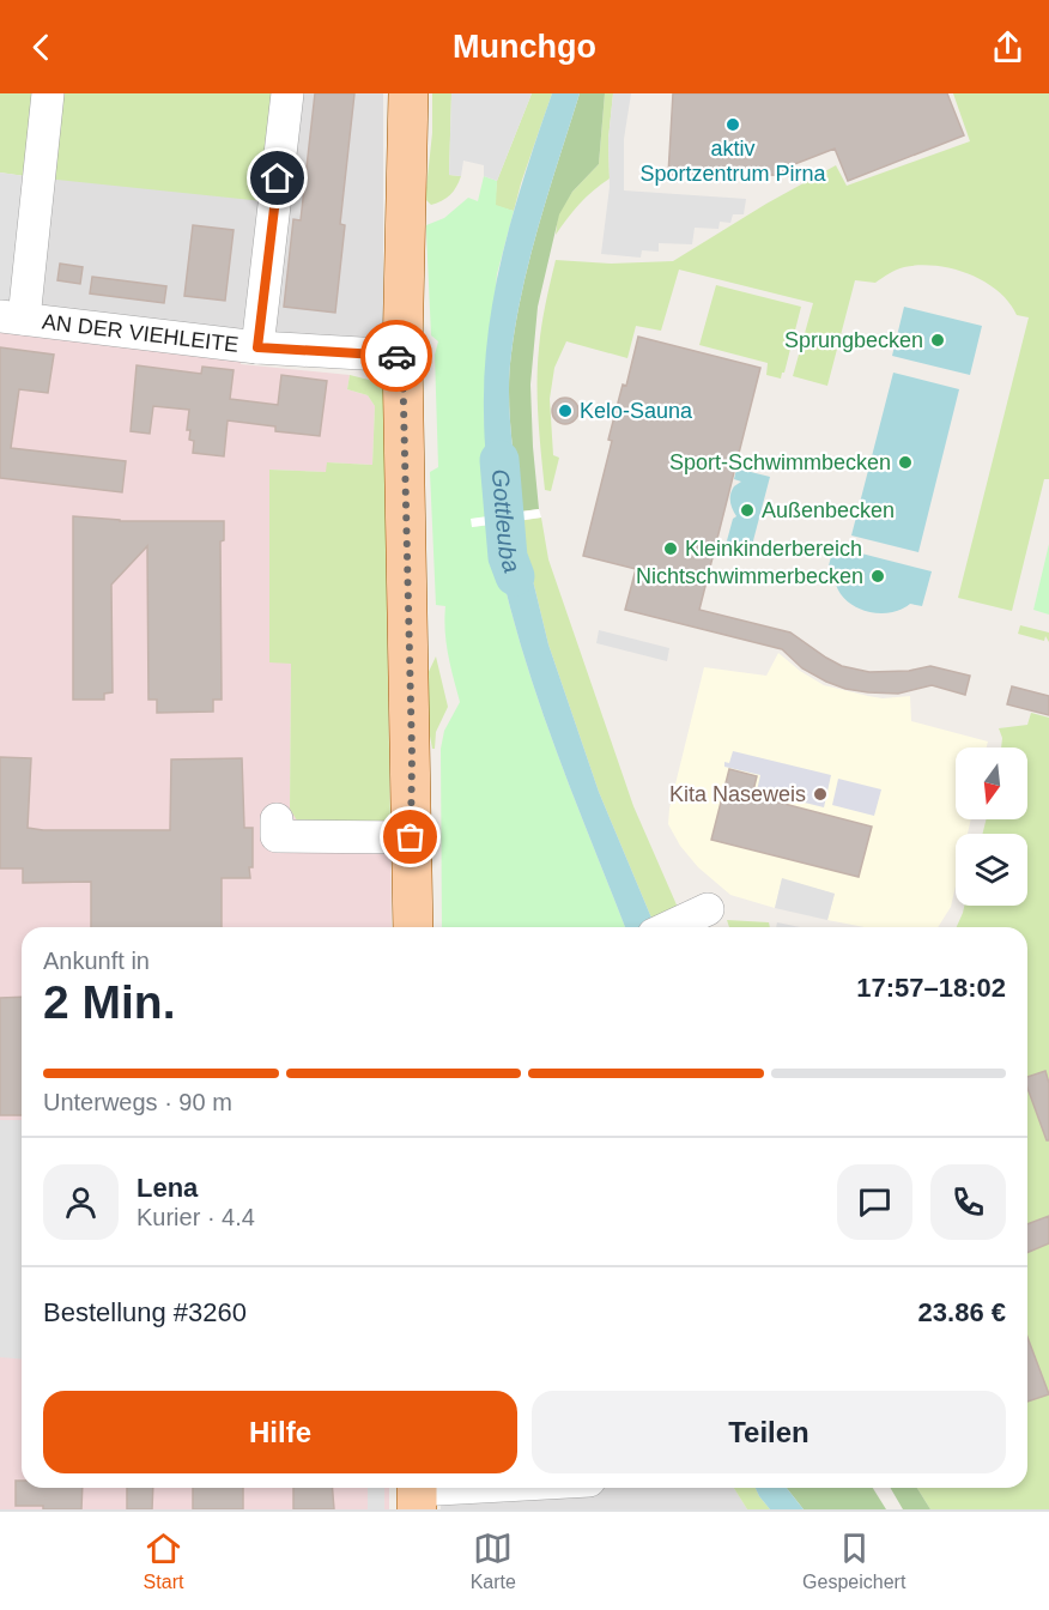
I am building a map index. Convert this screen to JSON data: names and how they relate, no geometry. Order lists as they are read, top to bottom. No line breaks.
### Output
{"streets":{"street":["AN DER VIEHLEITE"]},"water":["Gottleuba"],"places":["aktiv Sportzentrum Pirna","Sprungbecken","Kelo-Sauna","Sport-Schwimmbecken","Außenbecken","Kleinkinderbereich","Nichtschwimmerbecken","Kita Naseweis"],"north":"bottom","page":{"header":"Munchgo","heading":["2 Min.","Ankunft in","17:57–18:02"],"panel":["Lena","Kurier · 4.4","Bestellung #3260","23.86 €"],"bar":"Unterwegs · 90 m","buttons":["Hilfe","Teilen"],"tabs":["Start","Karte","Gespeichert"]}}
